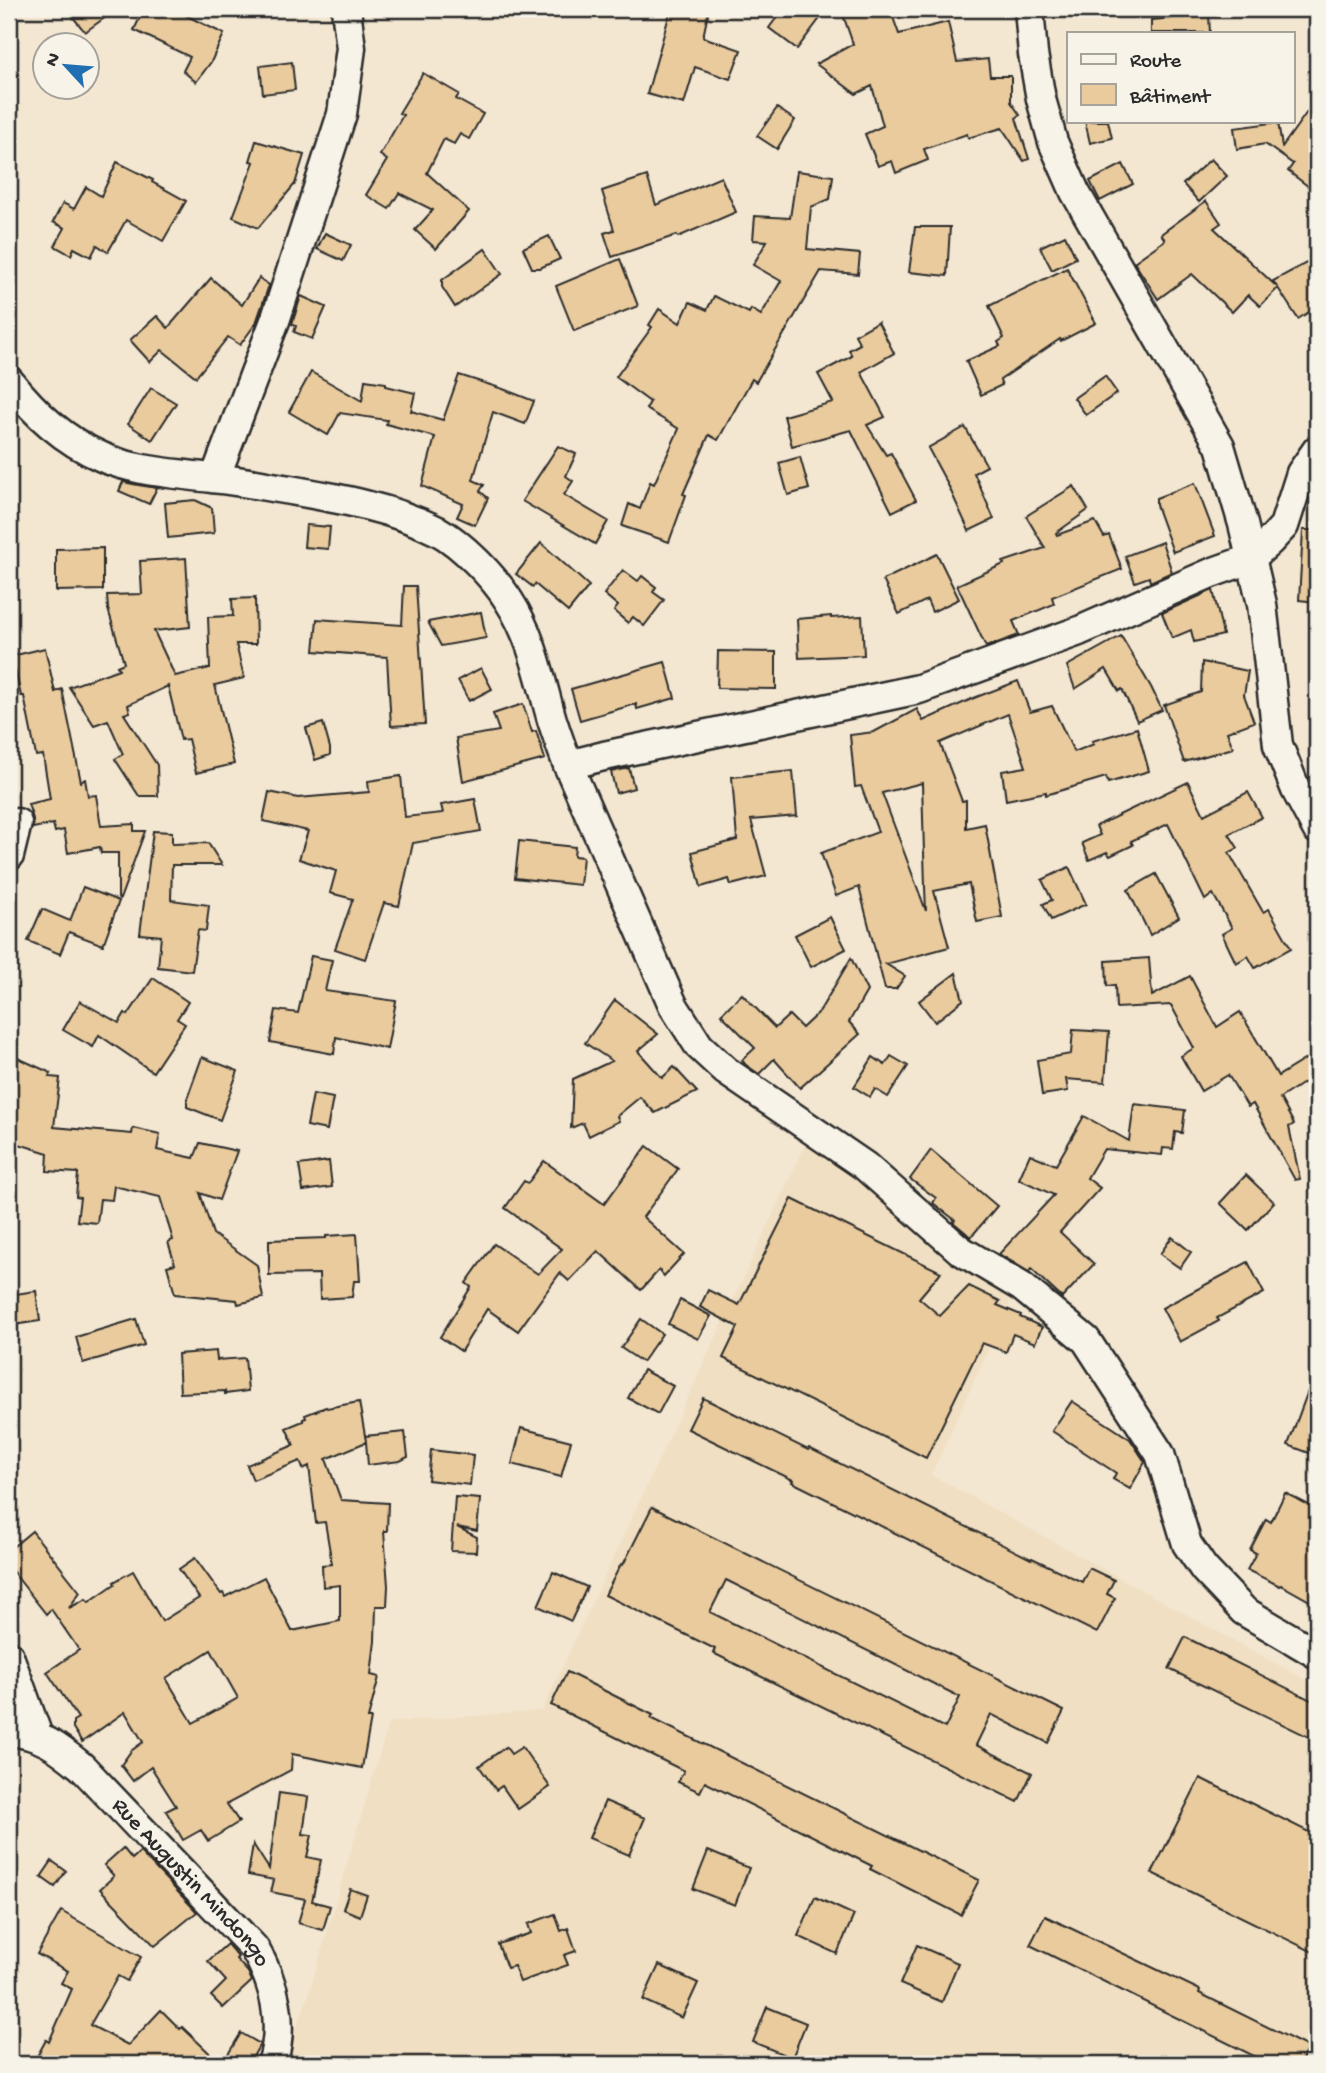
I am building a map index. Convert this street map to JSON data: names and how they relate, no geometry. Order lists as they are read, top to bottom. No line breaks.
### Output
{"streets":{"street":["Rue Augustin Mindongo"]},"legend":["Route","Bâtiment"],"north":"top left"}
